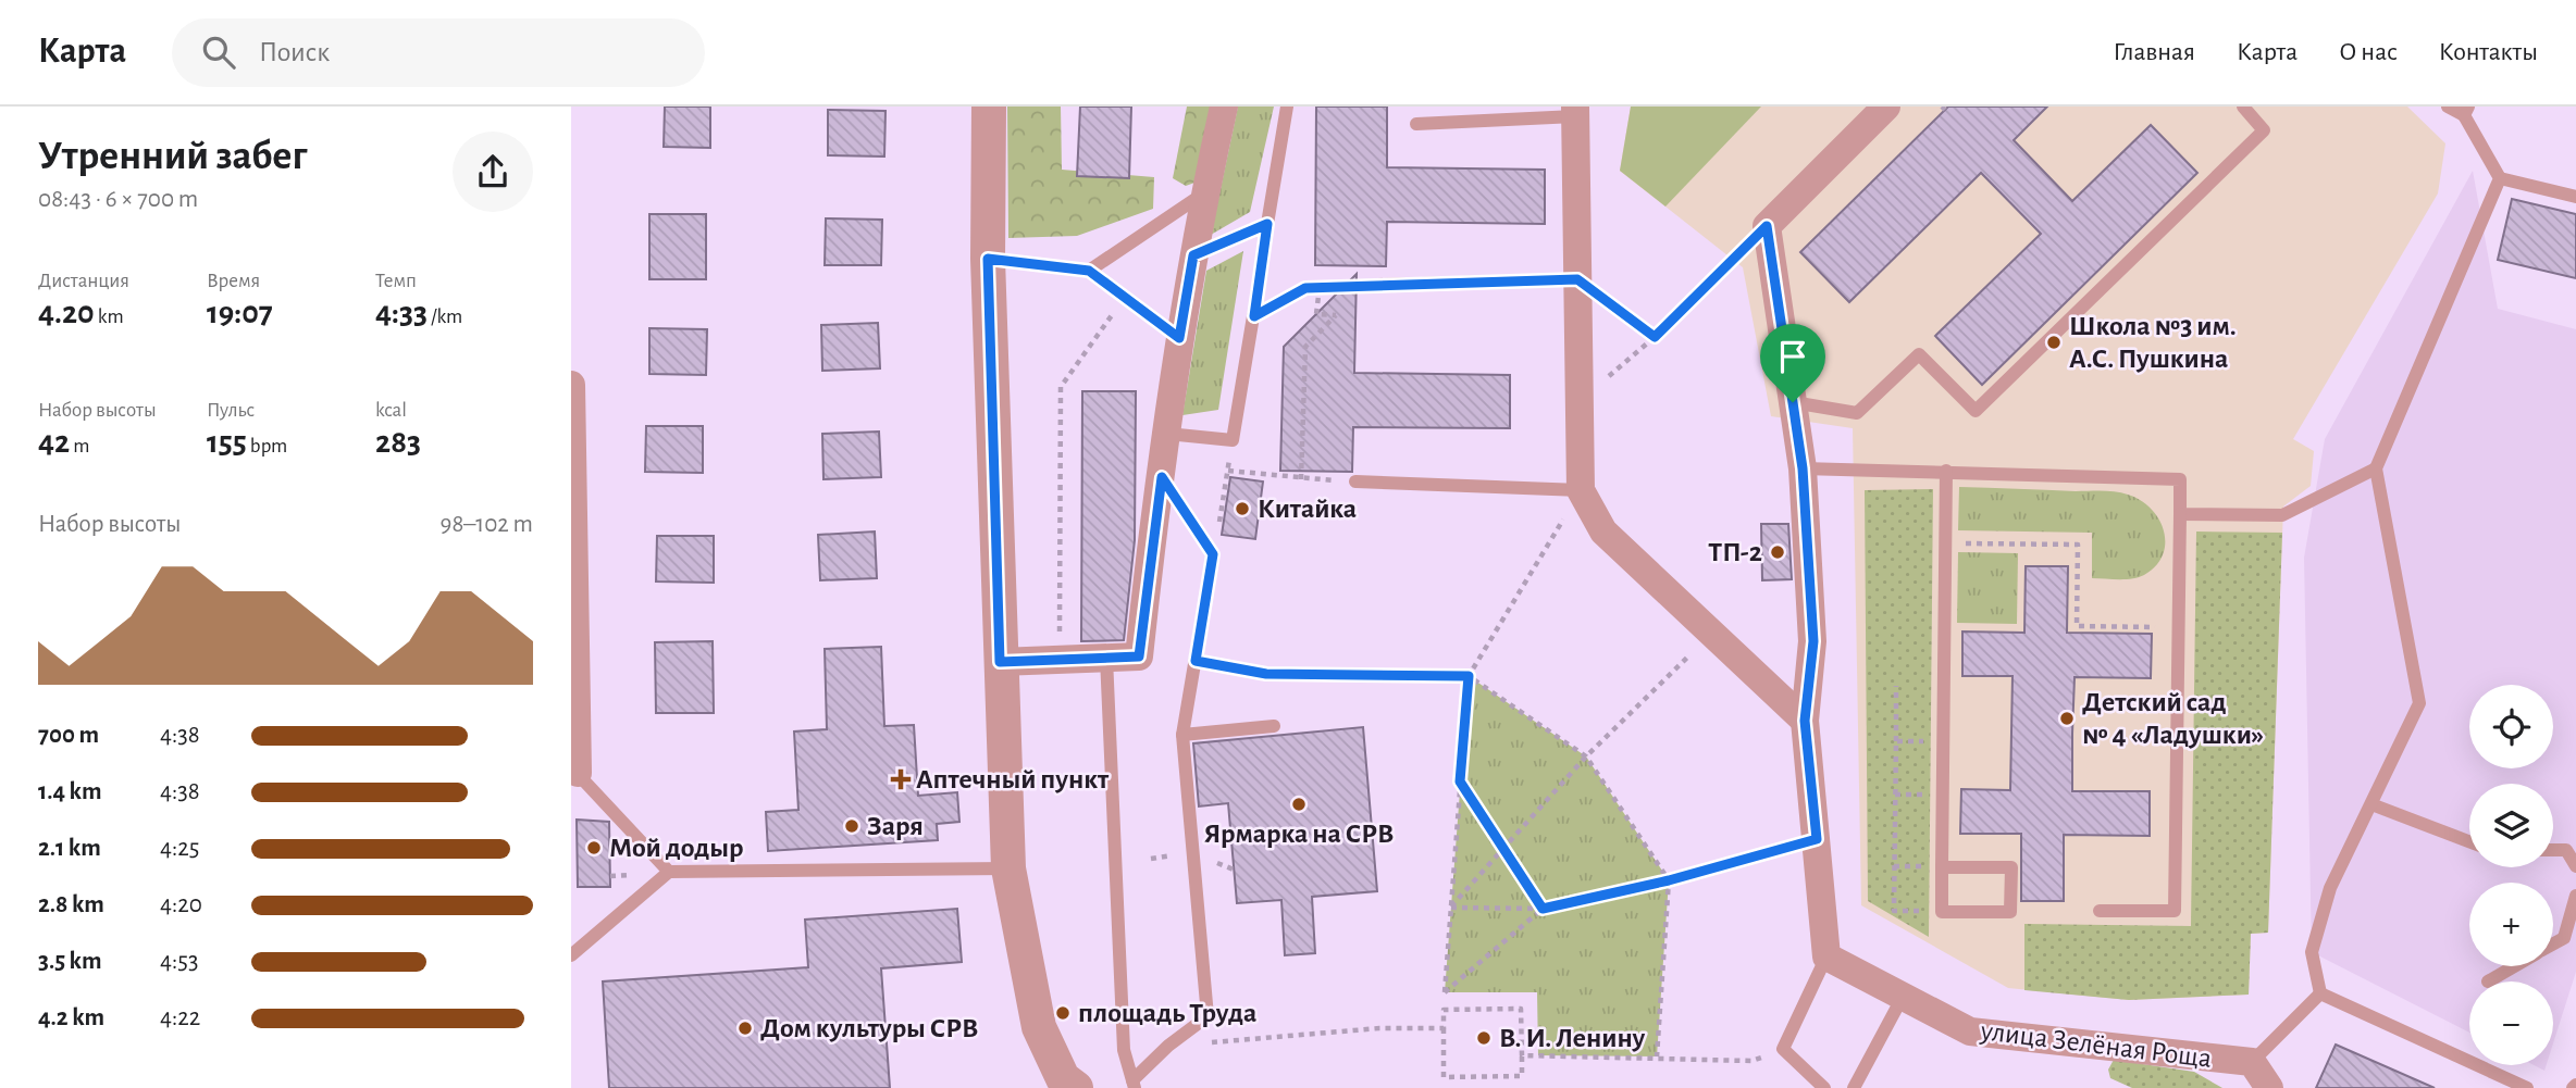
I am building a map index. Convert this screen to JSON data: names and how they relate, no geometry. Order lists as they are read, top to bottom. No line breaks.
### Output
{"streets":{"street":["улица Зелёная Роща"]},"places":{"other":["Школа №3 им. А.С. Пушкина","Китайка","ТП-2","Детский сад № 4 «Ладушки»","Ярмарка на СРВ","Заря","Мой додыр","площадь Труда","Дом культуры СРВ","В. И. Ленину"],"health":["Аптечный пункт"]},"page":{"header":"Карта","search":"Поиск","nav":["Главная","Карта","О нас","Контакты"],"heading":["Утренний забег","08:43 · 6 × 700 m"],"stats":[["Дистанция","4.20 km"],["Время","19:07"],["Темп","4:33 /km"],["Набор высоты","42 m"],["Пульс","155 bpm"],["kcal","283"]],"chart":["Набор высоты","98–102 m"],"map_buttons":["+","−"],"list":[{"name":"700 m","note":"4:38"},{"name":"1.4 km","note":"4:38"},{"name":"2.1 km","note":"4:25"},{"name":"2.8 km","note":"4:20"},{"name":"3.5 km","note":"4:53"},{"name":"4.2 km","note":"4:22"}]}}
